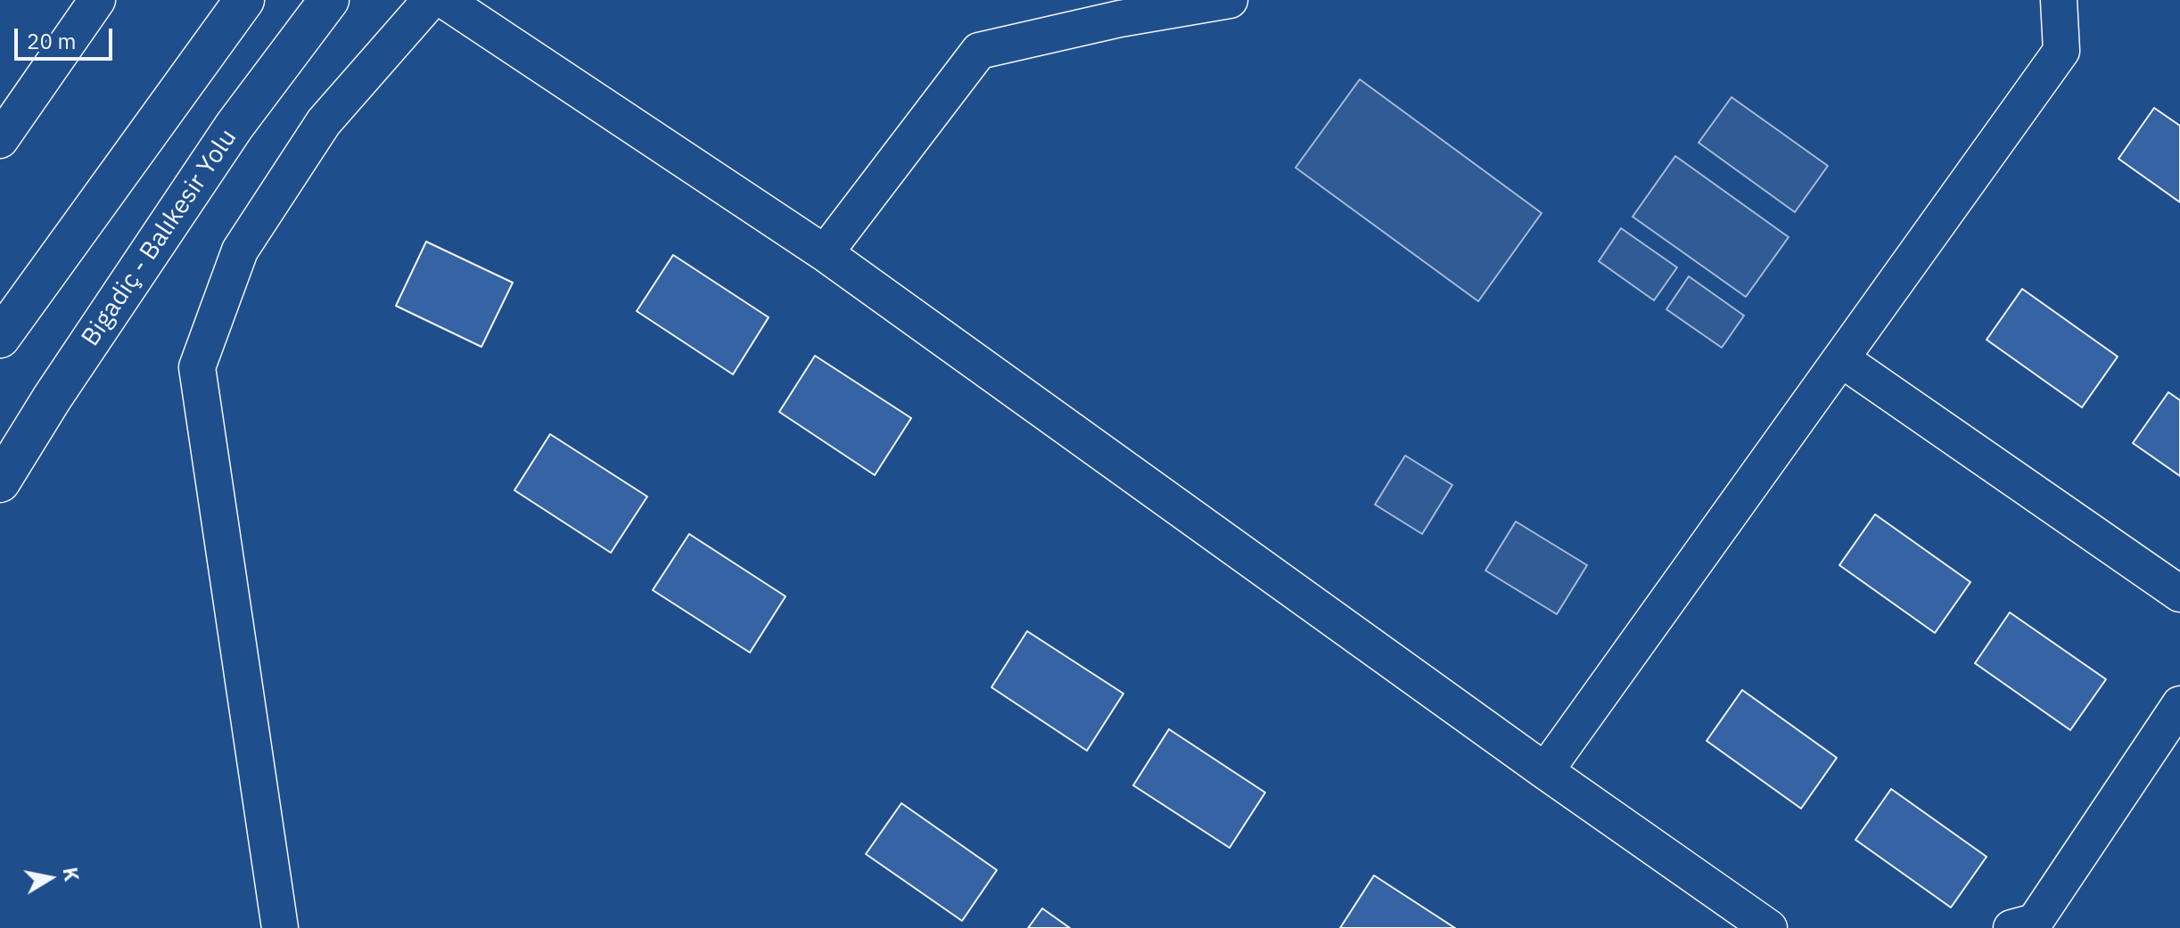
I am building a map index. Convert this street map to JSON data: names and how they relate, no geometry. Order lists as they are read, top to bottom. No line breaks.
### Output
{"streets":{"highway":["Bigadiç - Balıkesir Yolu"]},"scale_bar":"20 m","north":"right"}
